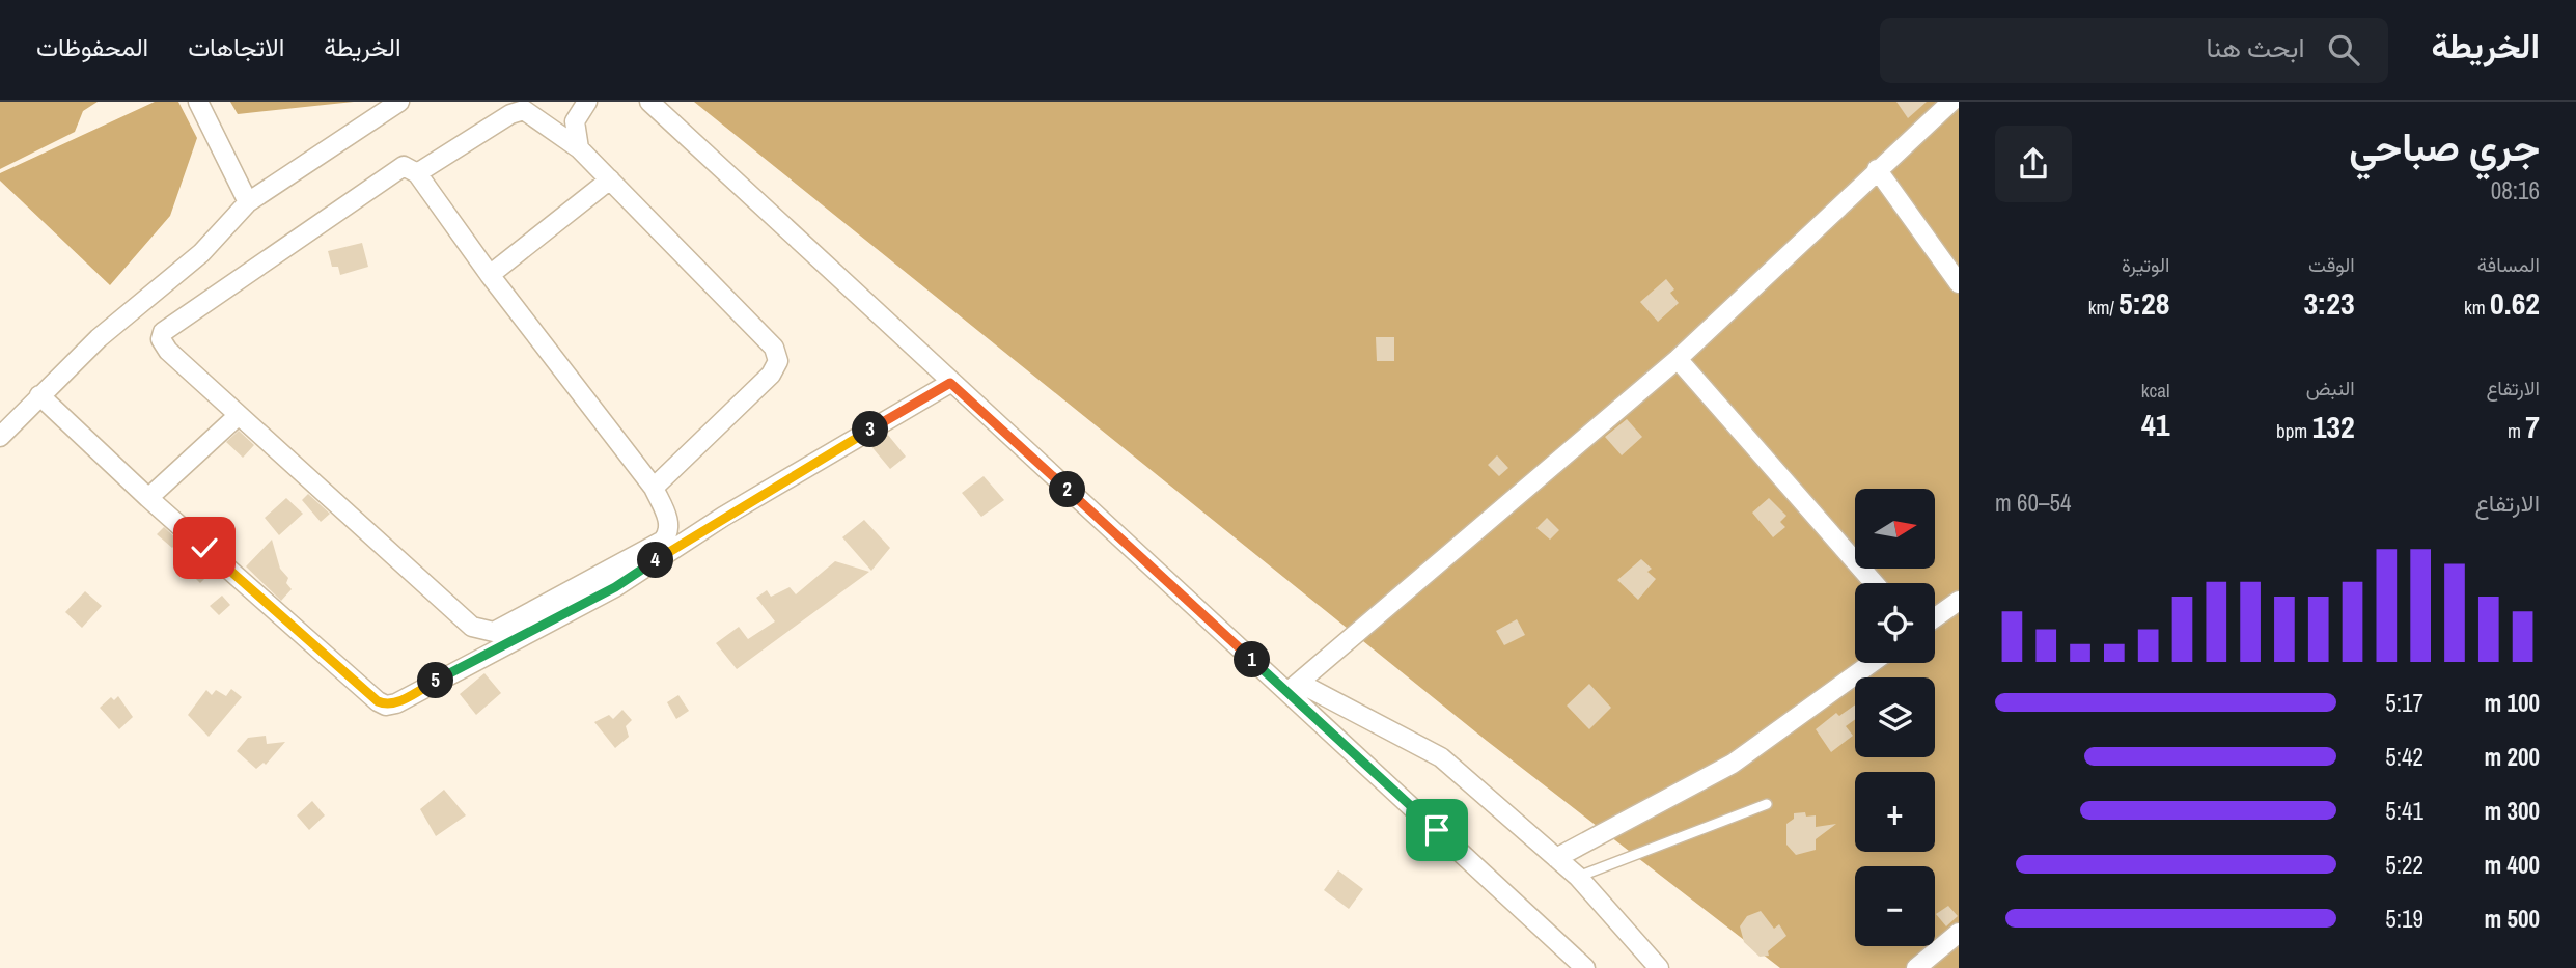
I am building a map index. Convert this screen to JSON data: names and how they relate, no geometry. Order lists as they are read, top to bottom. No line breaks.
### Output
{"north":"right","page":{"header":"الخريطة","search":"ابحث هنا","nav":["الخريطة","الاتجاهات","المحفوظات"],"heading":["جري صباحي","08:16"],"stats":[["المسافة","0.62 km"],["الوقت","3:23"],["الوتيرة","5:28 /km"],["الارتفاع","7 m"],["النبض","132 bpm"],["kcal","41"]],"pins":["3","2","4","1","5"],"chart":["الارتفاع","54–60 m"],"map_buttons":["+","−"],"list":[{"name":"100 m","note":"5:17"},{"name":"200 m","note":"5:42"},{"name":"300 m","note":"5:41"},{"name":"400 m","note":"5:22"},{"name":"500 m","note":"5:19"}]}}
